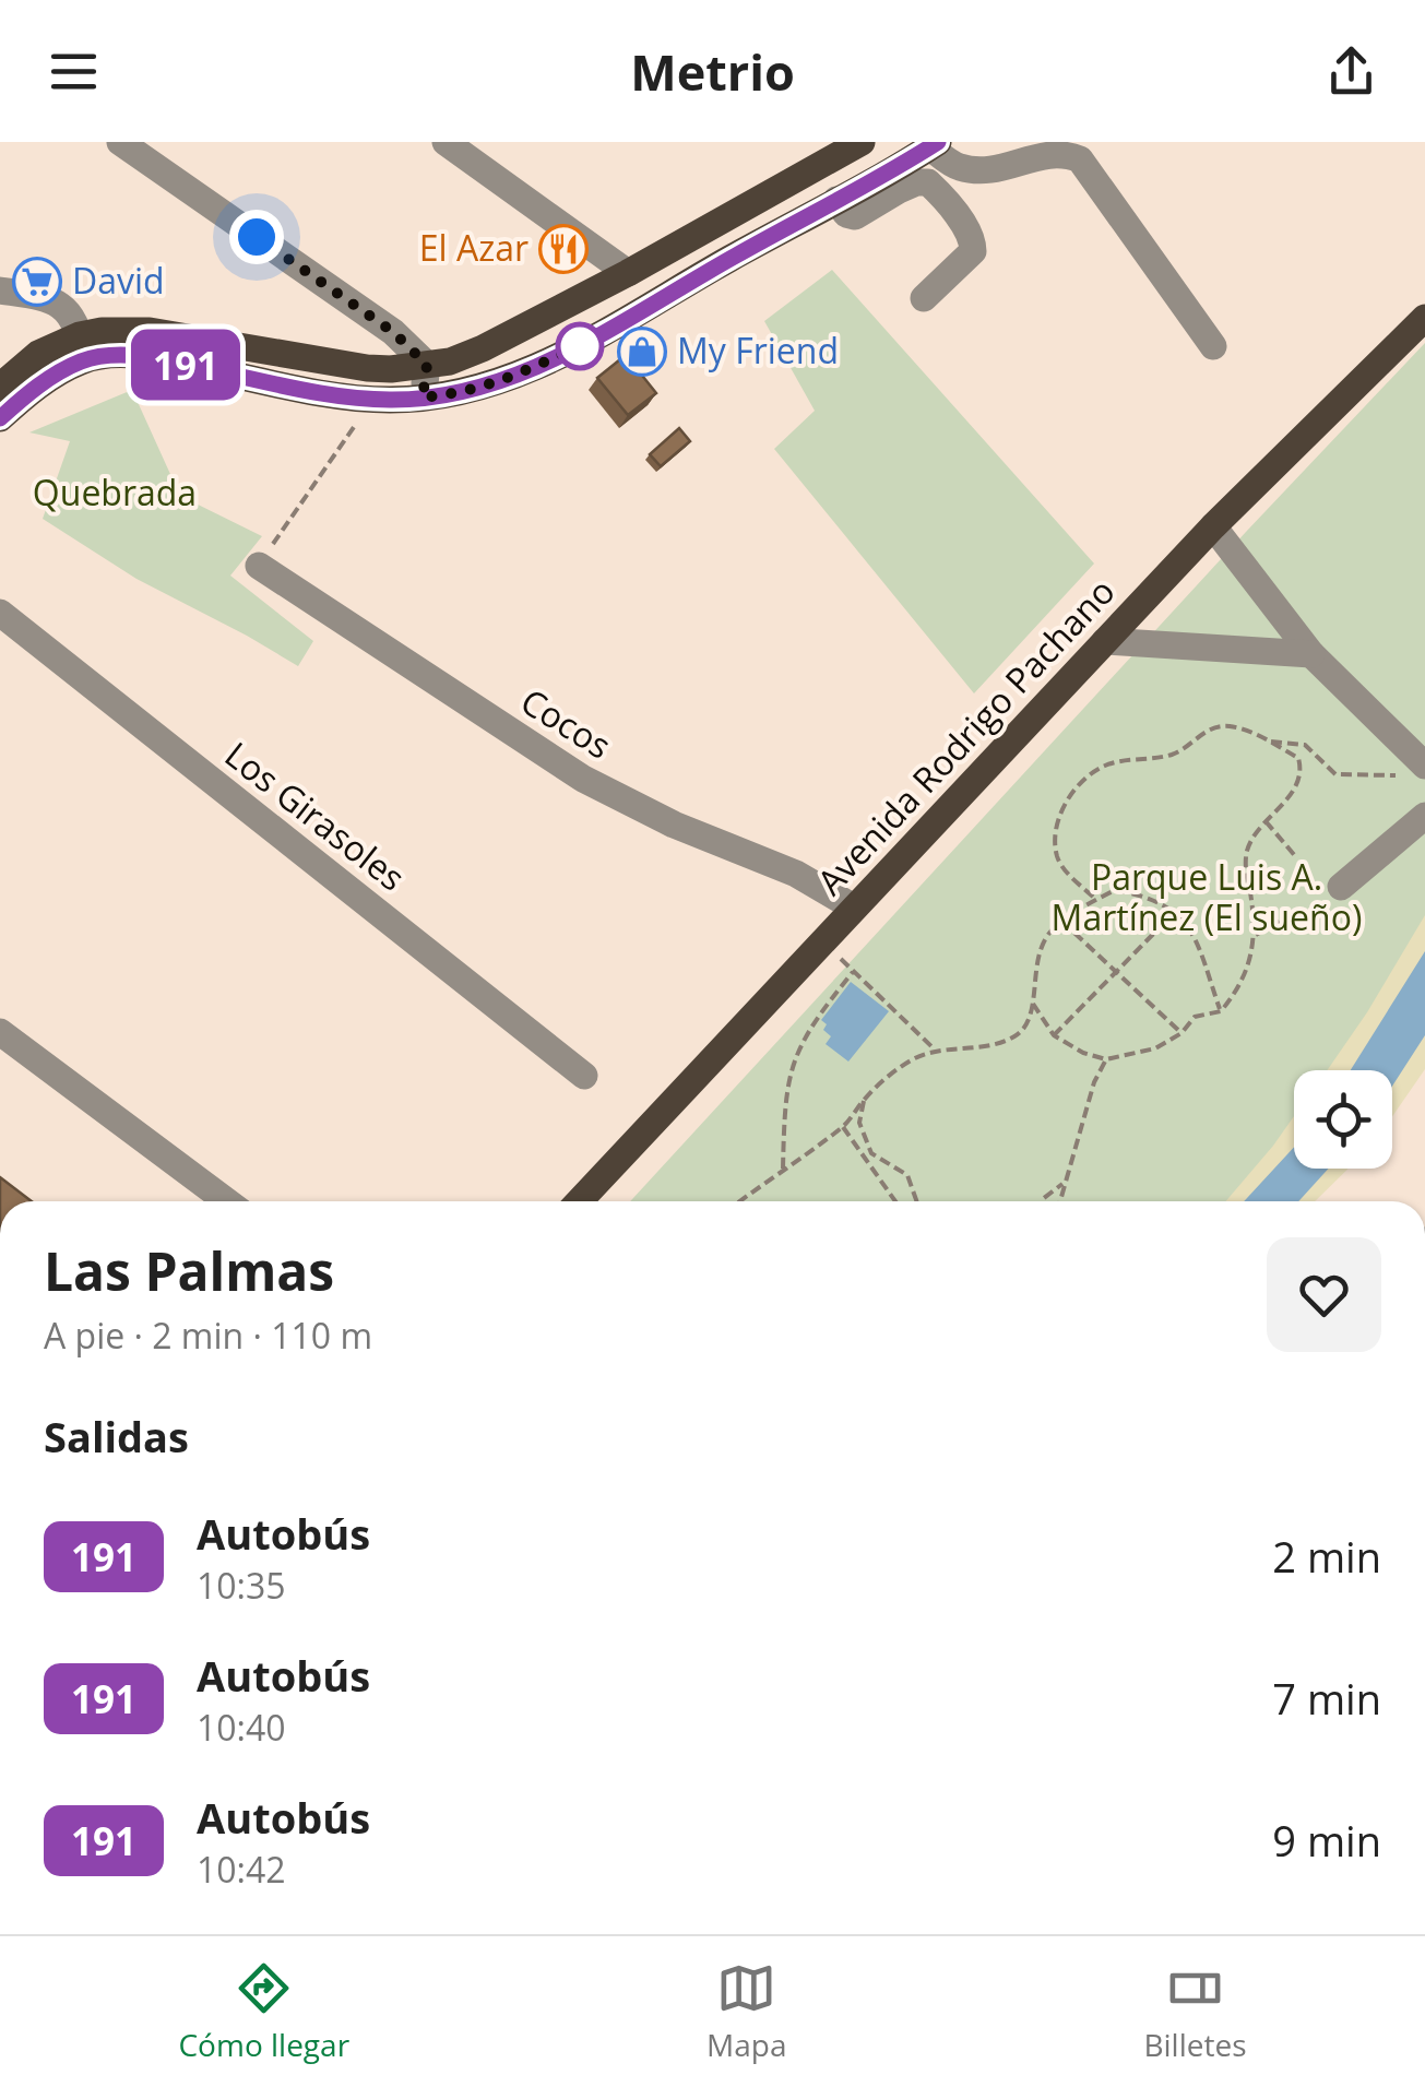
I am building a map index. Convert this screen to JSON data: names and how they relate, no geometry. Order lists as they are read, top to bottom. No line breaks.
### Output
{"streets":{"main road":["Avenida Rodrigo Pachano"],"street":["Cocos","Los Girasoles"]},"crossings":[["Cocos","Avenida Rodrigo Pachano"]],"parks":["Quebrada","Parque Luis A. Martínez (El sueño)"],"places":{"restaurant":["El Azar"],"supermarket":["David"],"shop":["My Friend"]},"lines":["bus line 191"],"page":{"header":"Metrio","on_map":"191","heading":[["Las Palmas","A pie · 2 min · 110 m"],"Salidas"],"list":[{"mark":"191","name":"Autobús","note":"10:35","value":"2 min"},{"mark":"191","name":"Autobús","note":"10:40","value":"7 min"},{"mark":"191","name":"Autobús","note":"10:42","value":"9 min"}],"tabs":["Cómo llegar","Mapa","Billetes"]}}
